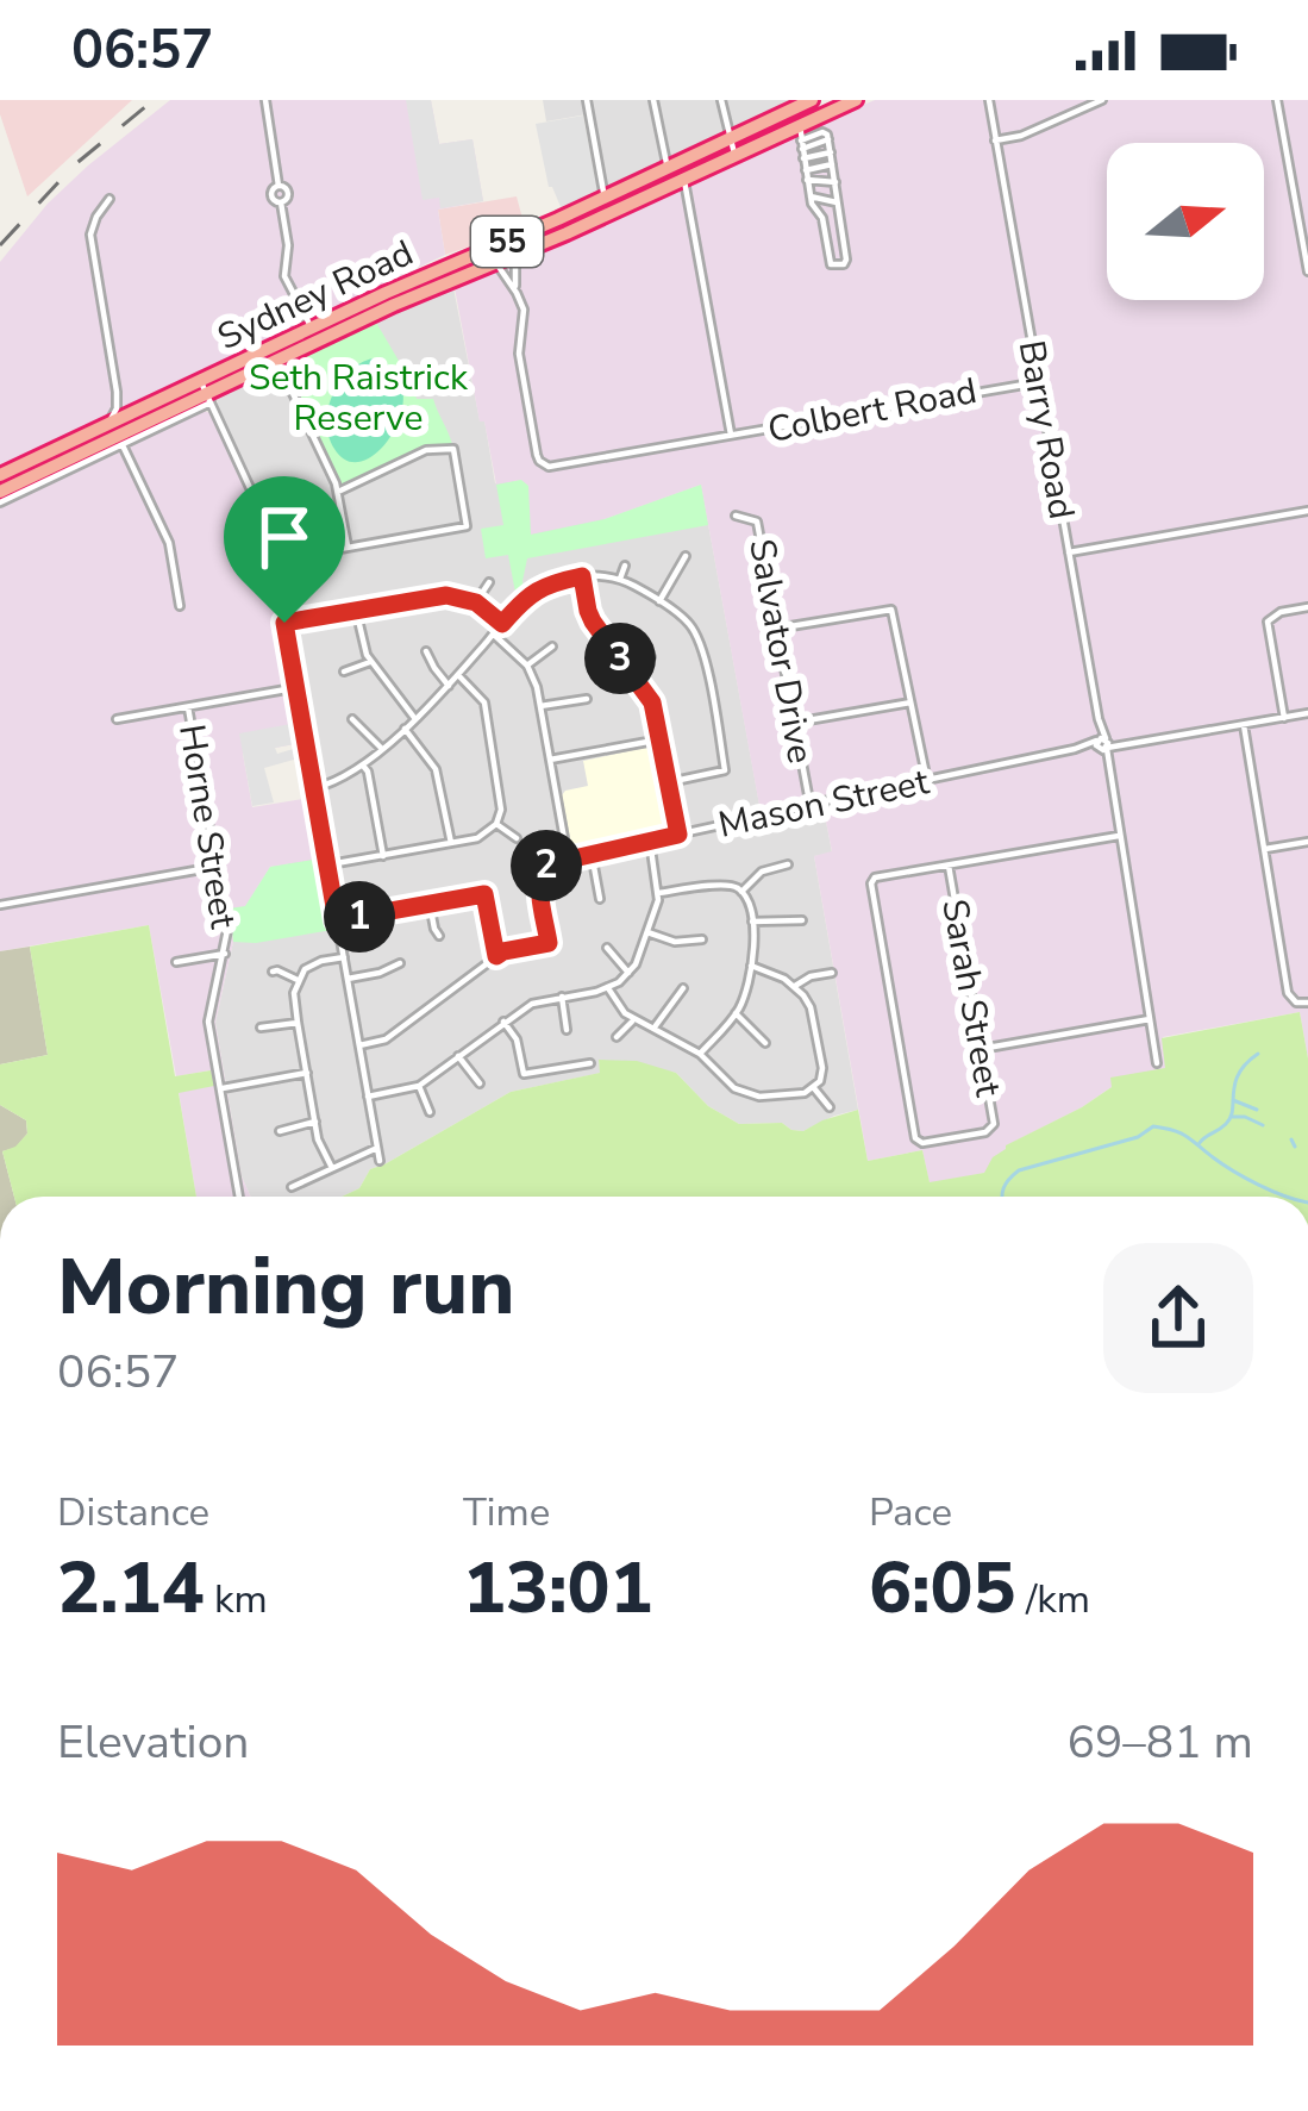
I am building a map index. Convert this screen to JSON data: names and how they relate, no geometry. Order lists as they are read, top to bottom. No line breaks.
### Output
{"streets":{"highway":["55","Sydney Road"],"street":["Colbert Road","Barry Road","Salvator Drive","Mason Street","Horne Street","Sarah Street"]},"crossings":[["Colbert Road","Barry Road"],["Barry Road","Mason Street"],["Salvator Drive","Mason Street"]],"parks":["Seth Raistrick Reserve"],"north":"right","page":{"status":"06:57","pins":["3","2","1"],"heading":["Morning run","06:57"],"stats":[["Distance","2.14 km"],["Time","13:01"],["Pace","6:05 /km"]],"chart":["Elevation","69–81 m"]}}
